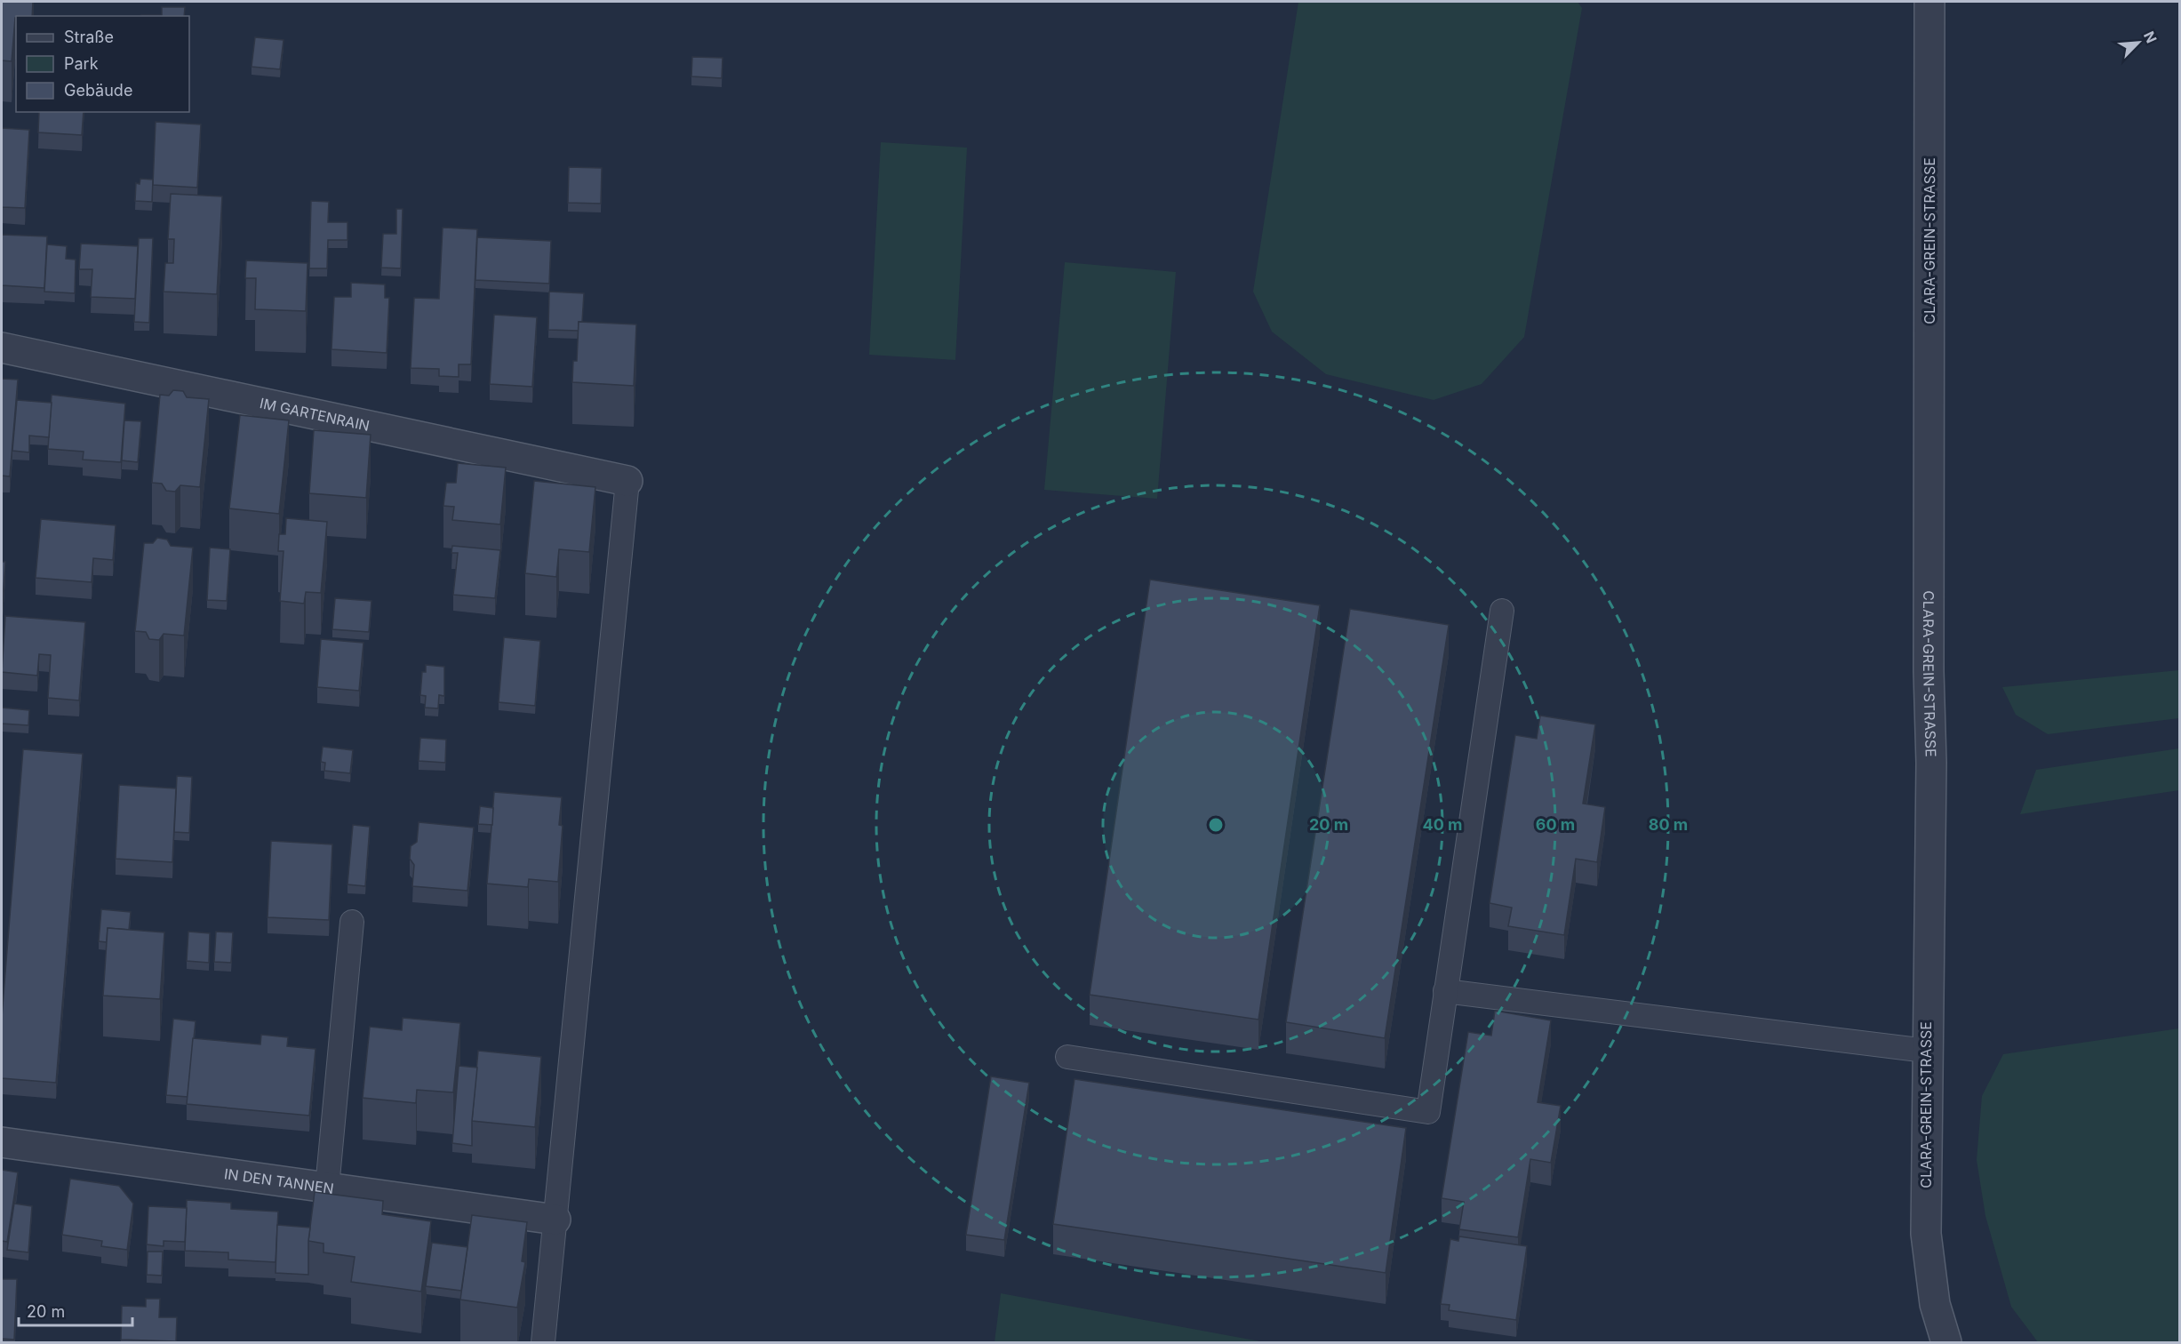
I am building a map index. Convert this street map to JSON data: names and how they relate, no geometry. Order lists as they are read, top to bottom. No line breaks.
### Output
{"streets":{"street":["CLARA-GREIN-STRASSE","IM GARTENRAIN","IN DEN TANNEN"]},"legend":["Straße","Park","Gebäude"],"scale_bar":"20 m","north":"top right","rings":["20 m","40 m","60 m","80 m"]}
